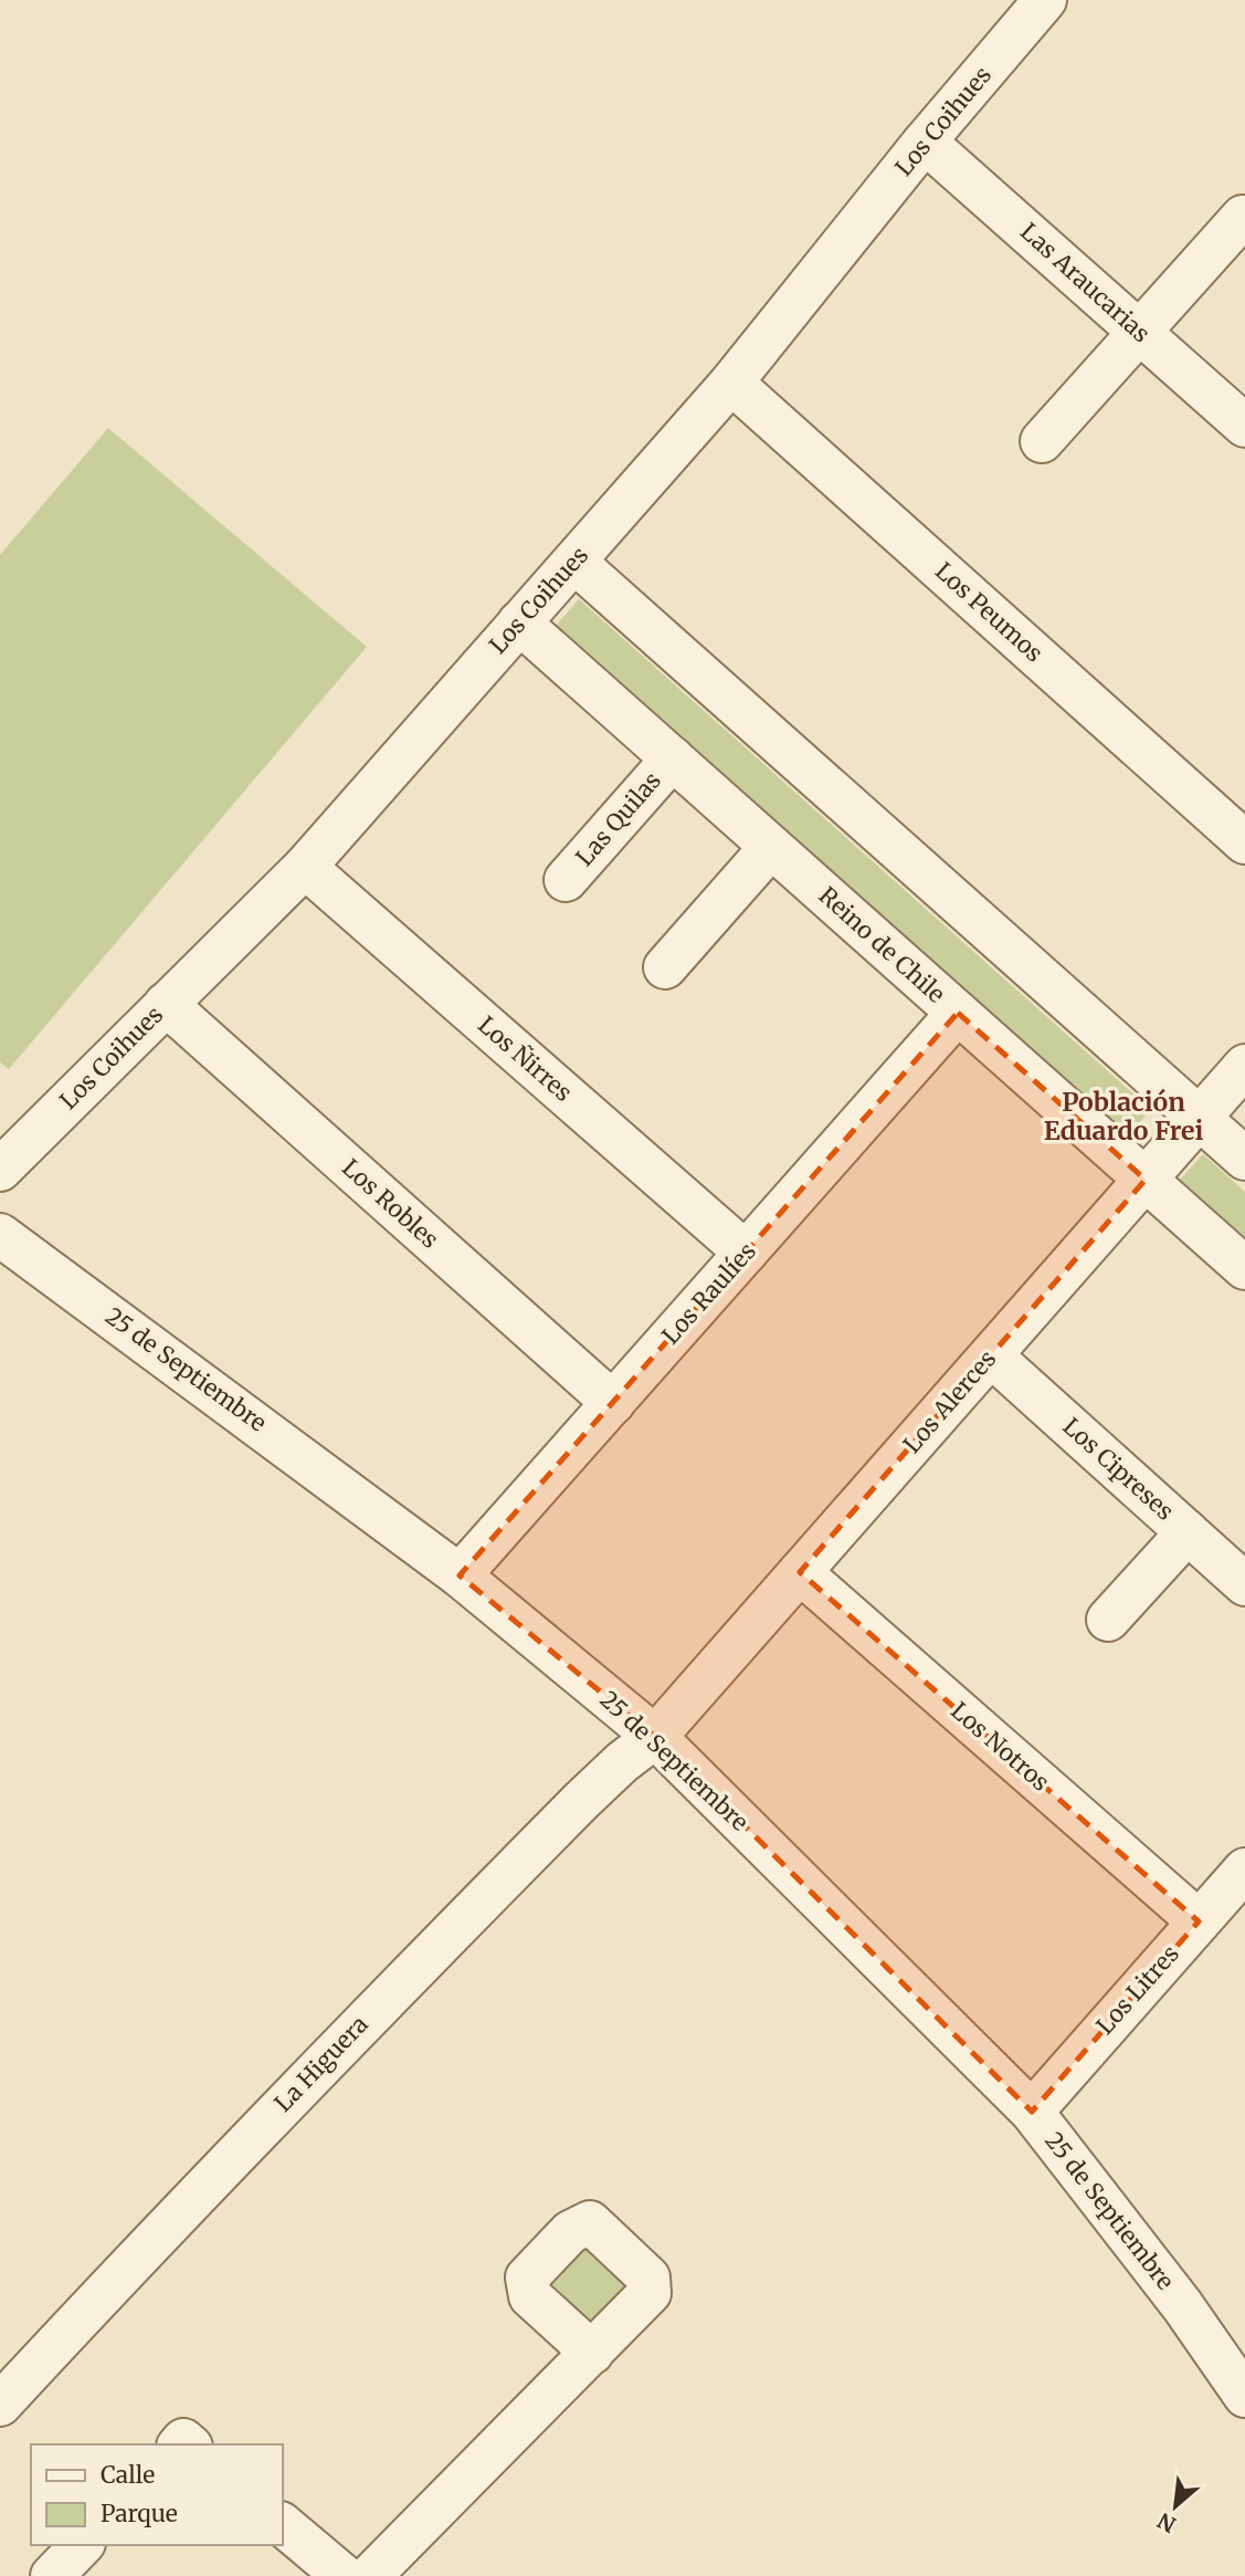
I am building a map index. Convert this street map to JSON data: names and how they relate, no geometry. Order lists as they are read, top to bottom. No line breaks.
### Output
{"streets":{"street":["Los Coihues","Las Araucarias","Los Peumos","Las Quilas","Reino de Chile","Los Ñirres","Los Robles","Los Raulíes","25 de Septiembre","Los Alerces","Los Cipreses","Los Notros","Los Litres","La Higuera"]},"crossings":[["Los Coihues","Las Araucarias"],["Los Coihues","Los Peumos"],["Los Coihues","Reino de Chile"],["Los Coihues","Los Ñirres"],["Los Coihues","Los Robles"],["Las Quilas","Reino de Chile"],["Reino de Chile","Los Raulíes"],["Reino de Chile","Los Alerces"],["Los Ñirres","Los Raulíes"],["Los Robles","Los Raulíes"],["Los Raulíes","25 de Septiembre"],["25 de Septiembre","Los Alerces"],["25 de Septiembre","Los Litres"],["25 de Septiembre","La Higuera"],["Los Alerces","Los Cipreses"],["Los Alerces","Los Notros"],["Los Alerces","La Higuera"],["Los Notros","Los Litres"]],"districts":["Población Eduardo Frei"],"legend":["Calle","Parque"],"north":"bottom left"}
